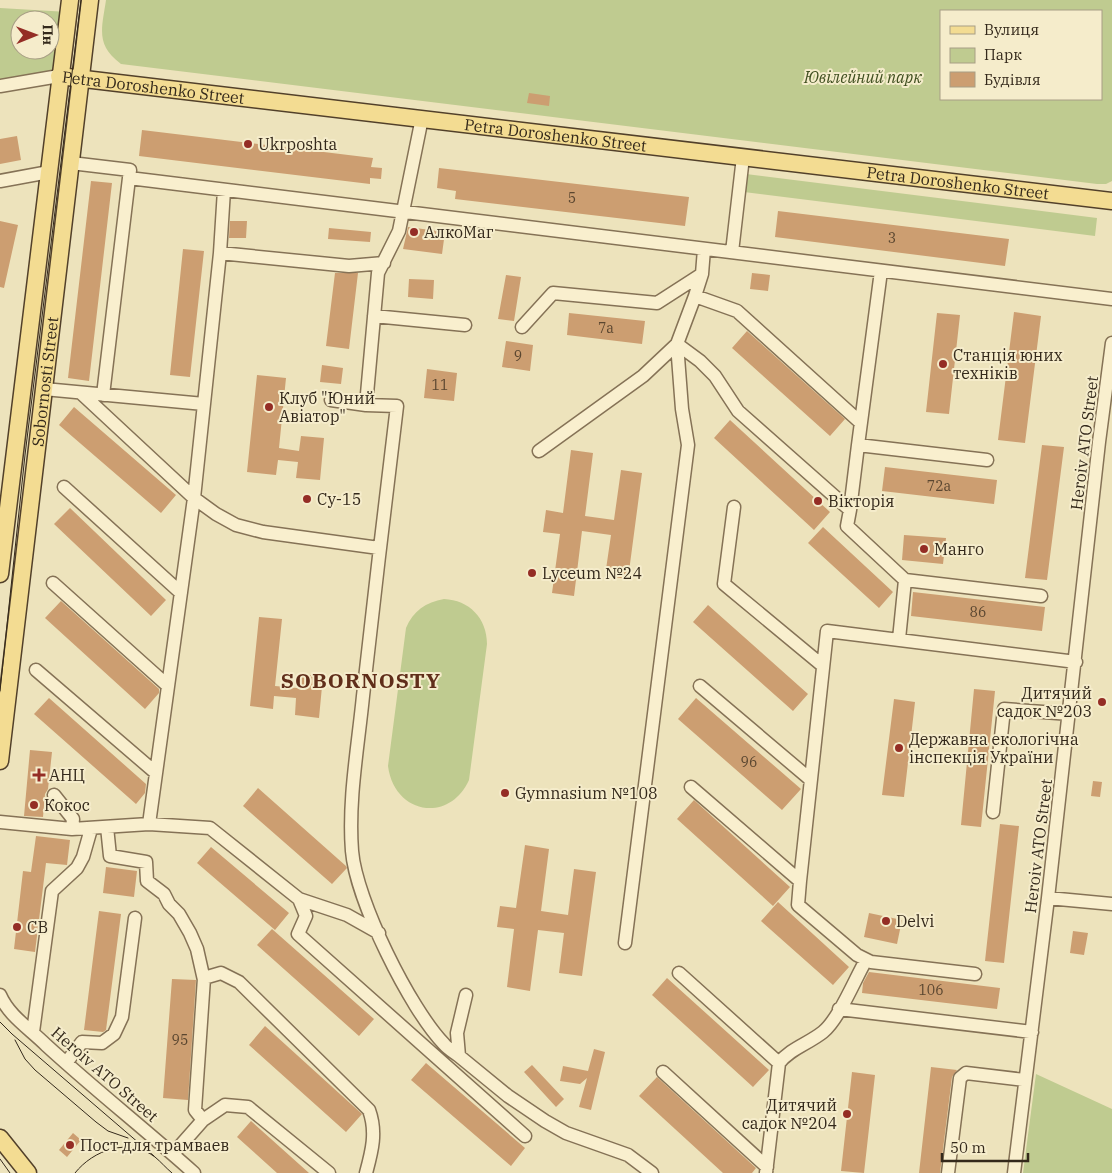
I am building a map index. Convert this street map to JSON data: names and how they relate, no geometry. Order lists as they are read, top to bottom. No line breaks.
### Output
{"streets":{"main road":["Petra Doroshenko Street","Sobornosti Street"],"street":["Heroiv ATO Street"]},"crossings":[["Petra Doroshenko Street","Sobornosti Street"]],"districts":["SOBORNOSTY"],"parks":["Ювілейний парк"],"places":{"other":["Ukrposhta","АлкоМаг","Станція юних техніків","Клуб \"Юний Авіатор\"","Су-15","Вікторія","Манго","Lyceum №24","Дитячий садок №203","Державна екологічна інспекція України","Gymnasium №108","Кокос","Delvi","СВ","Дитячий садок №204","Пост для трамваев"],"health":["АНЦ"]},"house_numbers":["5","3","7а","9","11","72а","86","96","106","95"],"legend":["Вулиця","Парк","Будівля"],"scale_bar":"50 m","north":"right"}
